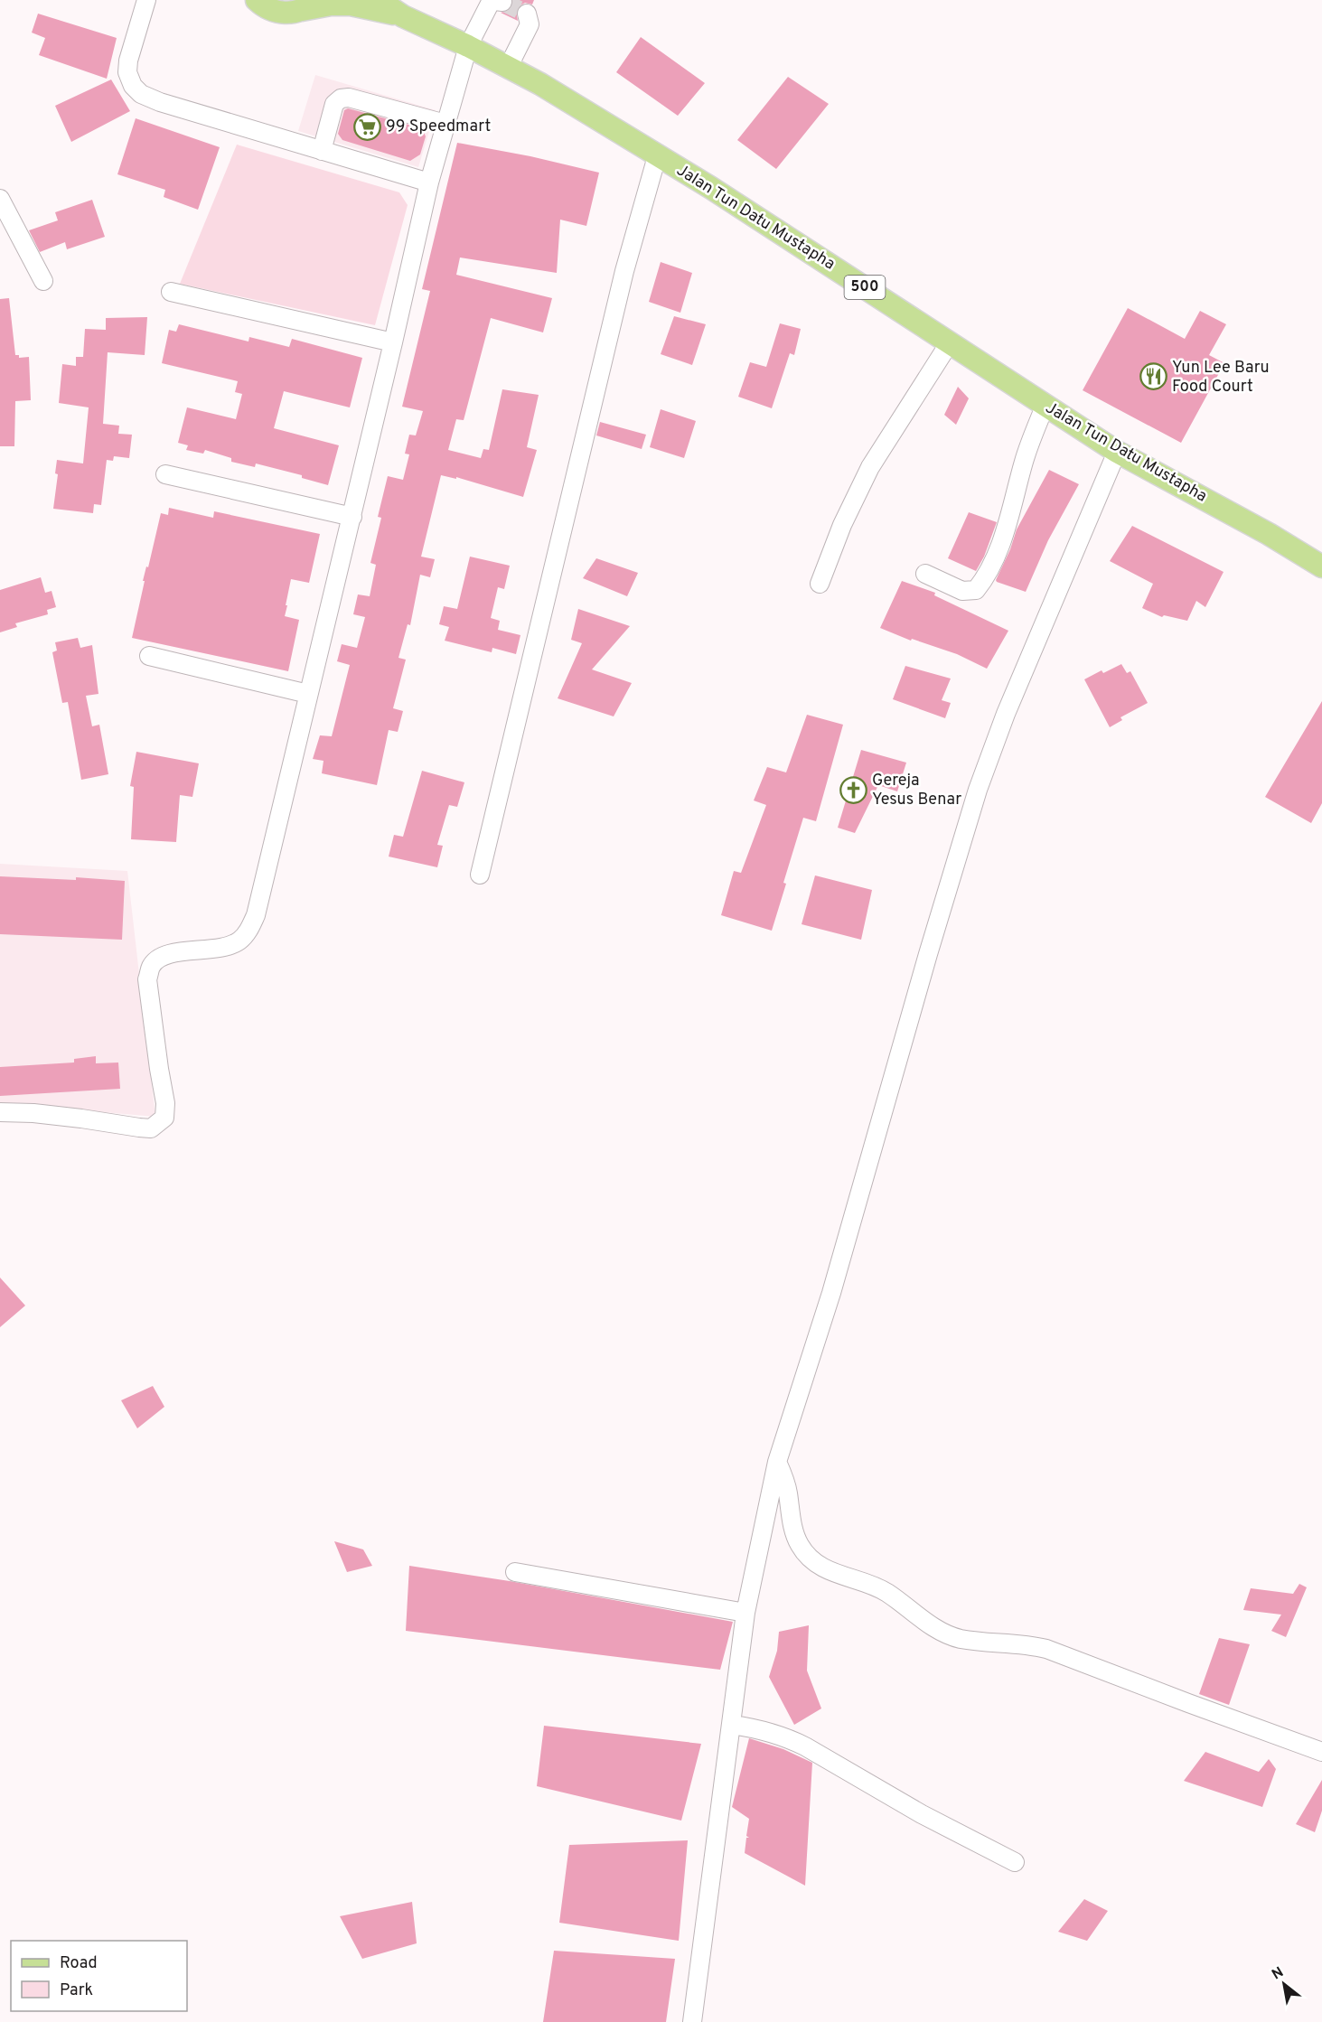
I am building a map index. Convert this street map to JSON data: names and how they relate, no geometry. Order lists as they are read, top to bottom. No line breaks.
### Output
{"streets":{"main road":["Jalan Tun Datu Mustapha","500"]},"crossings":[["Jalan Tun Datu Mustapha","500"]],"places":{"supermarket":["99 Speedmart"],"restaurant":["Yun Lee Baru Food Court"],"church":["Gereja Yesus Benar"]},"legend":["Road","Park"],"north":"top left"}
